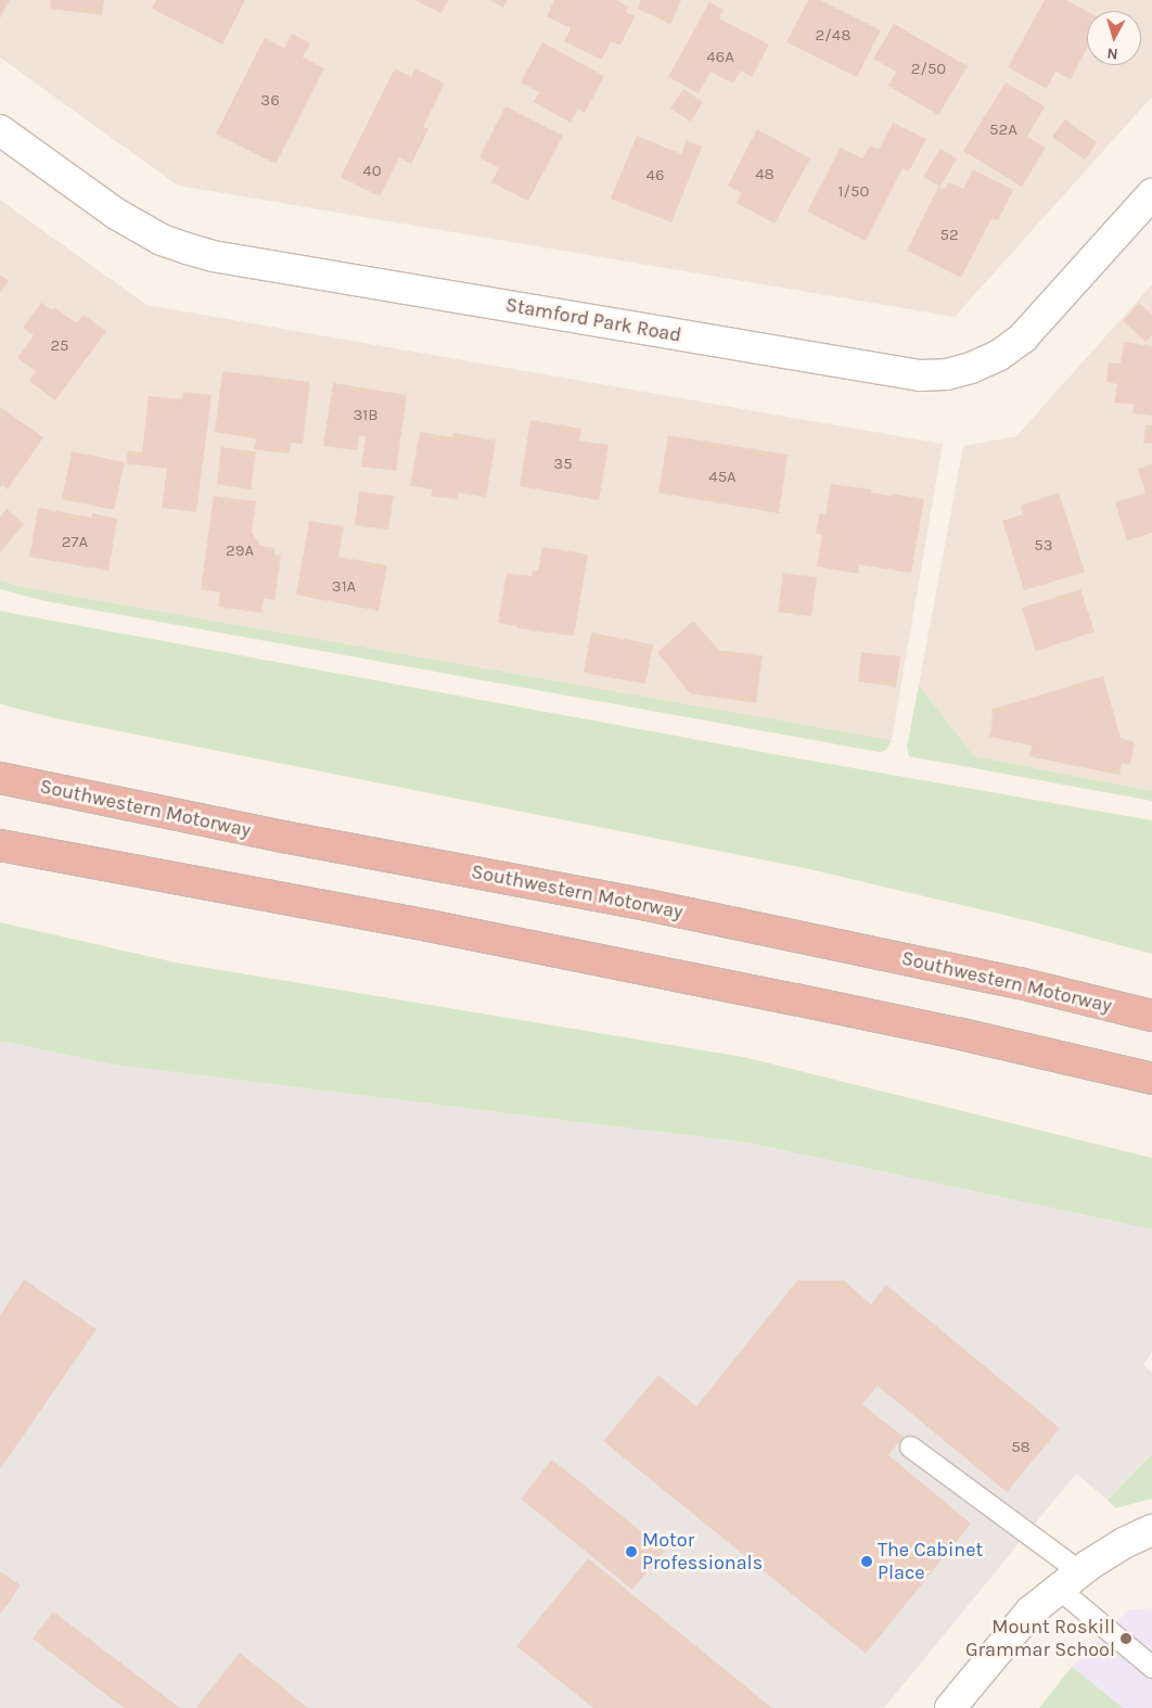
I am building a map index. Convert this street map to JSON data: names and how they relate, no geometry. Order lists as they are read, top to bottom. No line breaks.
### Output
{"streets":{"highway":["Southwestern Motorway"],"street":["Stamford Park Road"]},"places":["Motor Professionals","The Cabinet Place","Mount Roskill Grammar School"],"house_numbers":["2/48","46A","2/50","36","52A","40","48","46","1/50","52","25","31B","35","45A","27A","53","29A","31A","58"],"north":"bottom"}
